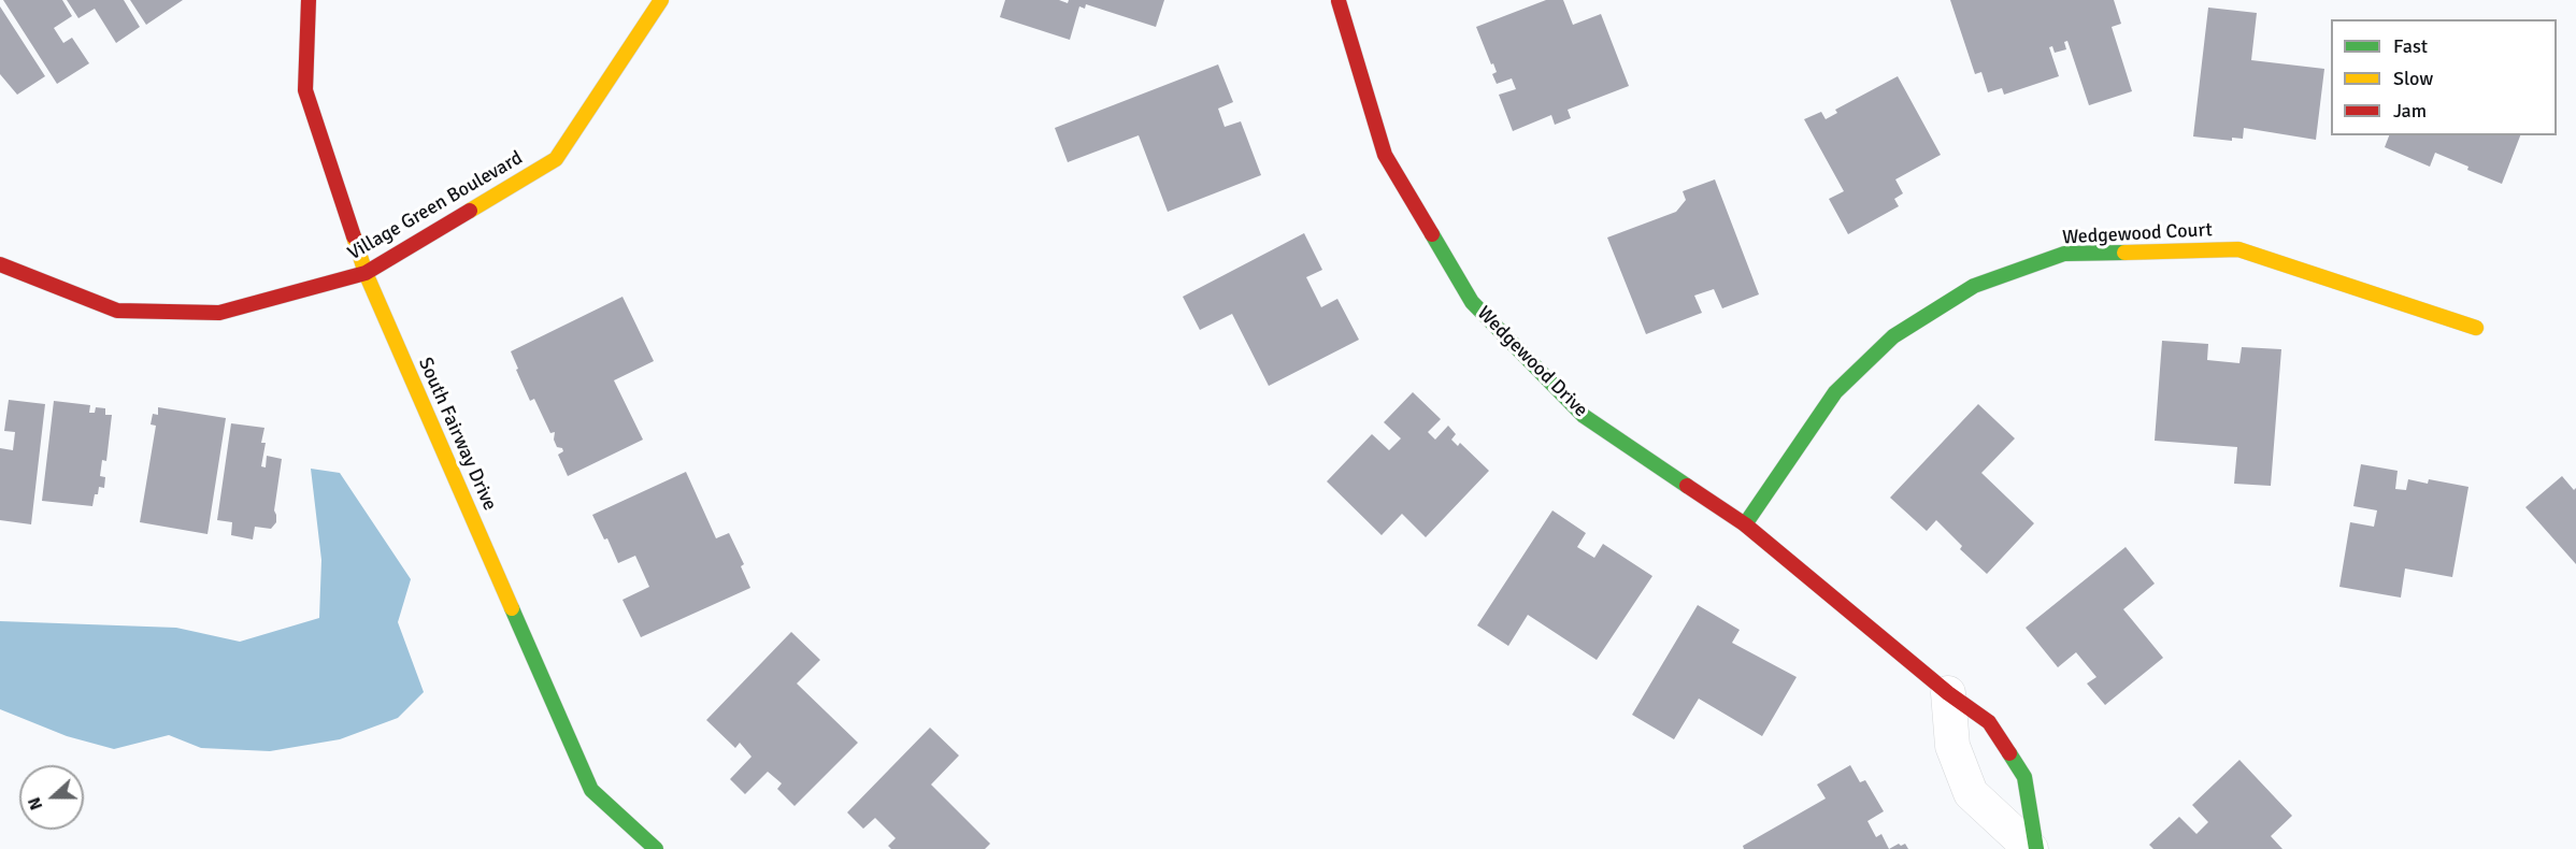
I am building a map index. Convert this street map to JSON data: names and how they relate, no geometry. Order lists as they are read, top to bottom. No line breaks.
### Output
{"streets":{"street":["Village Green Boulevard","Wedgewood Court","Wedgewood Drive","South Fairway Drive"]},"crossings":[["Village Green Boulevard","South Fairway Drive"],["Wedgewood Court","Wedgewood Drive"]],"legend":["Fast","Slow","Jam"],"north":"left"}
